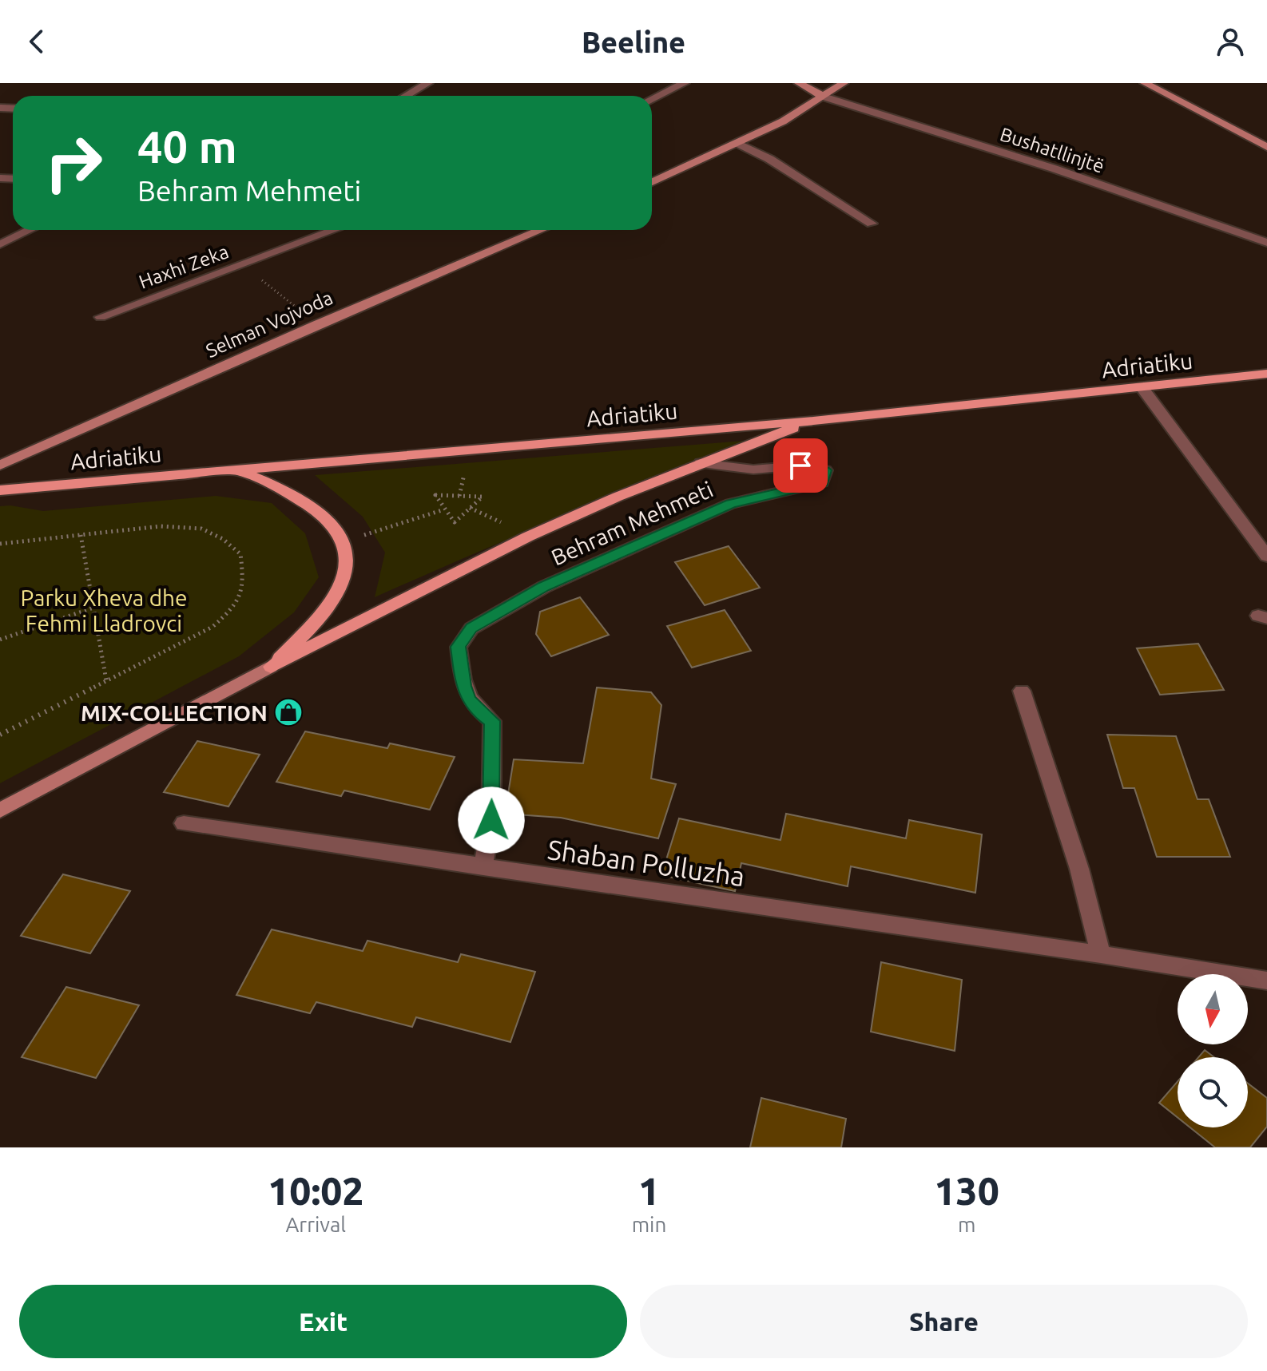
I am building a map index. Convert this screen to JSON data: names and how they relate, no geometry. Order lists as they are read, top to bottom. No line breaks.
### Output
{"streets":{"main road":["Selman Vojvoda","Adriatiku"],"street":["Bushatllinjtë","Haxhi Zeka","Behram Mehmeti","Shaban Polluzha"]},"crossings":[["Behram Mehmeti","Shaban Polluzha"]],"parks":["Parku Xheva dhe Fehmi Lladrovci"],"places":{"shop":["MIX-COLLECTION"]},"north":"bottom","page":{"header":"Beeline","turn":["40 m","Behram Mehmeti"],"eta":["10:02","Arrival","1","min","130","m"],"buttons":["Exit","Share"]}}
